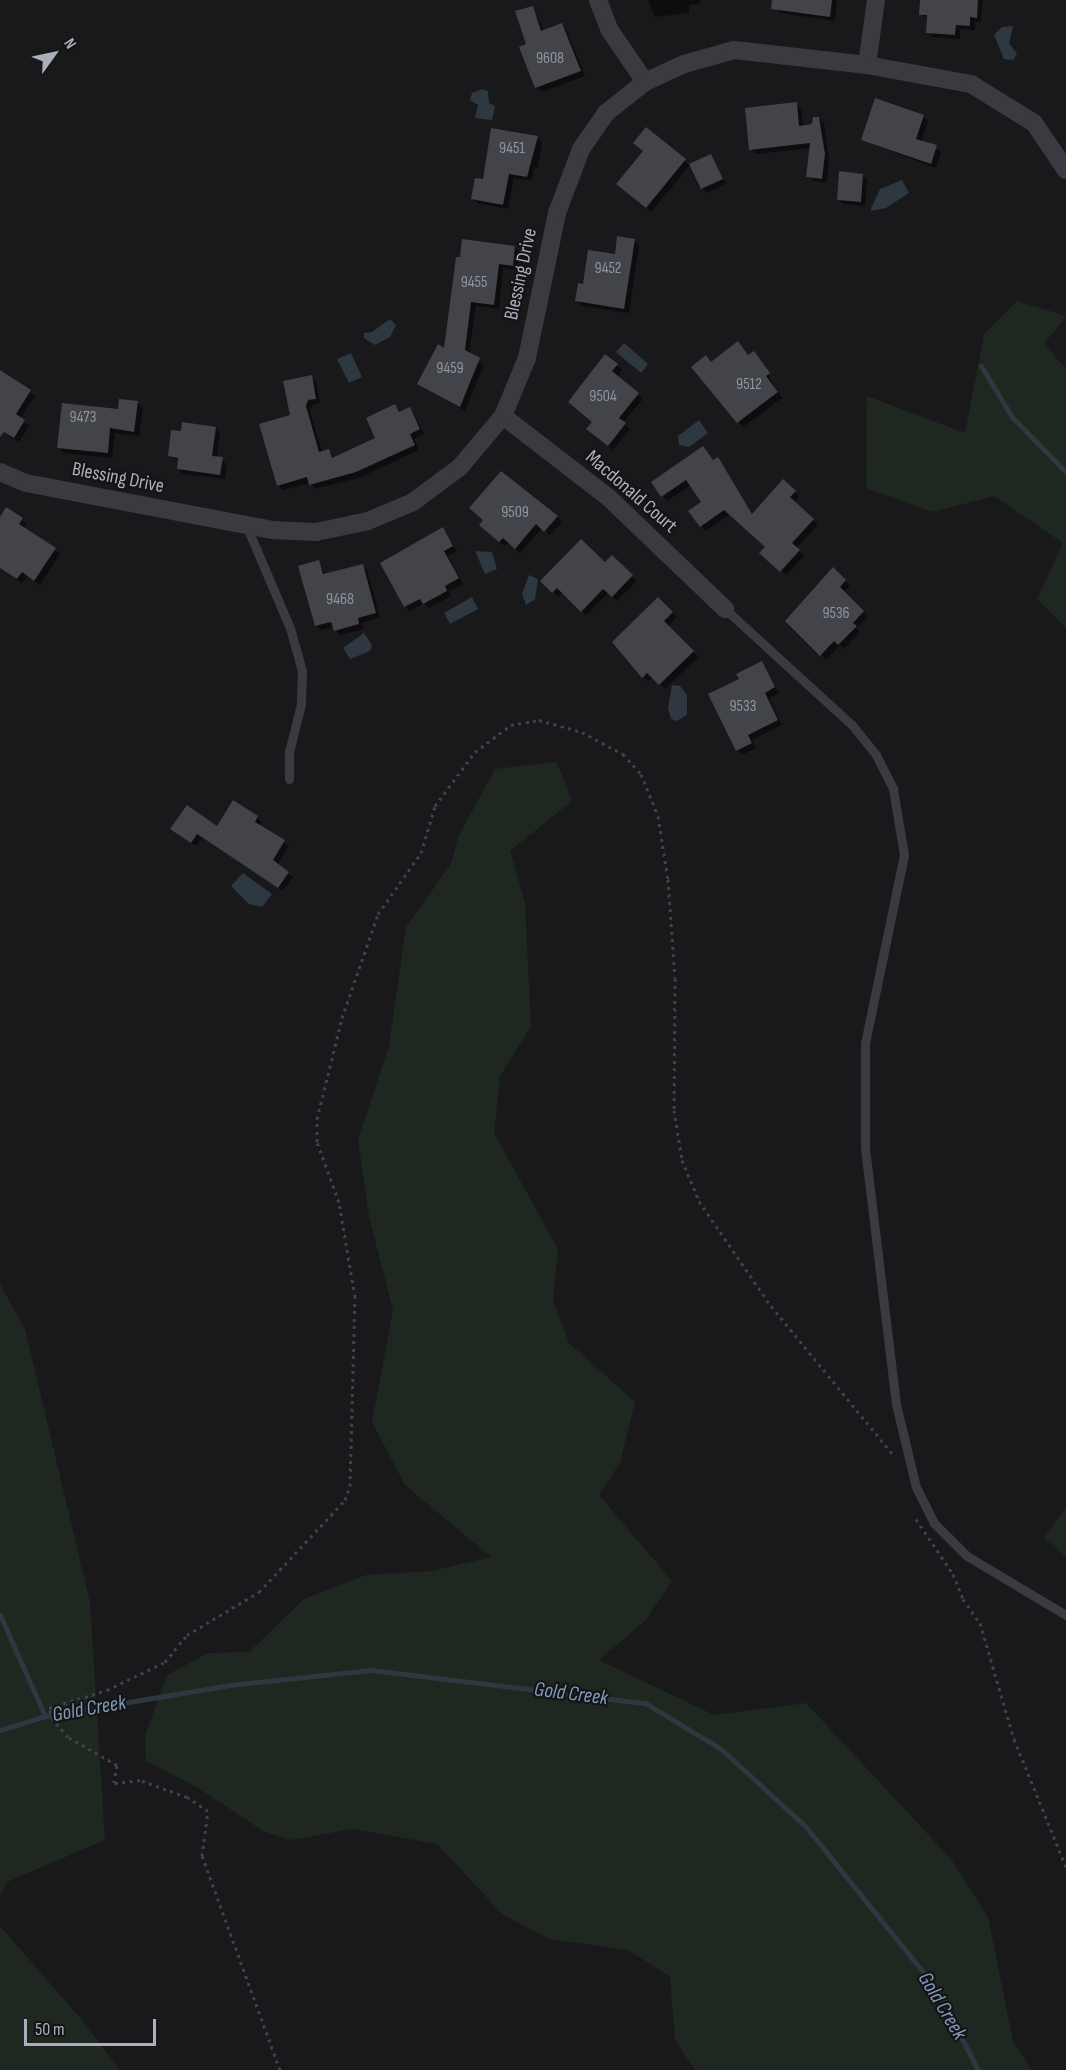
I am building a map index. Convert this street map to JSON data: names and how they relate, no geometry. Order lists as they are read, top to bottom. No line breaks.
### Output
{"streets":{"street":["Blessing Drive","Macdonald Court"]},"crossings":[["Blessing Drive","Macdonald Court"]],"water":["Gold Creek"],"house_numbers":["9608","9451","9452","9455","9459","9512","9504","9473","9509","9468","9536","9533"],"scale_bar":"50 m","north":"top right"}
